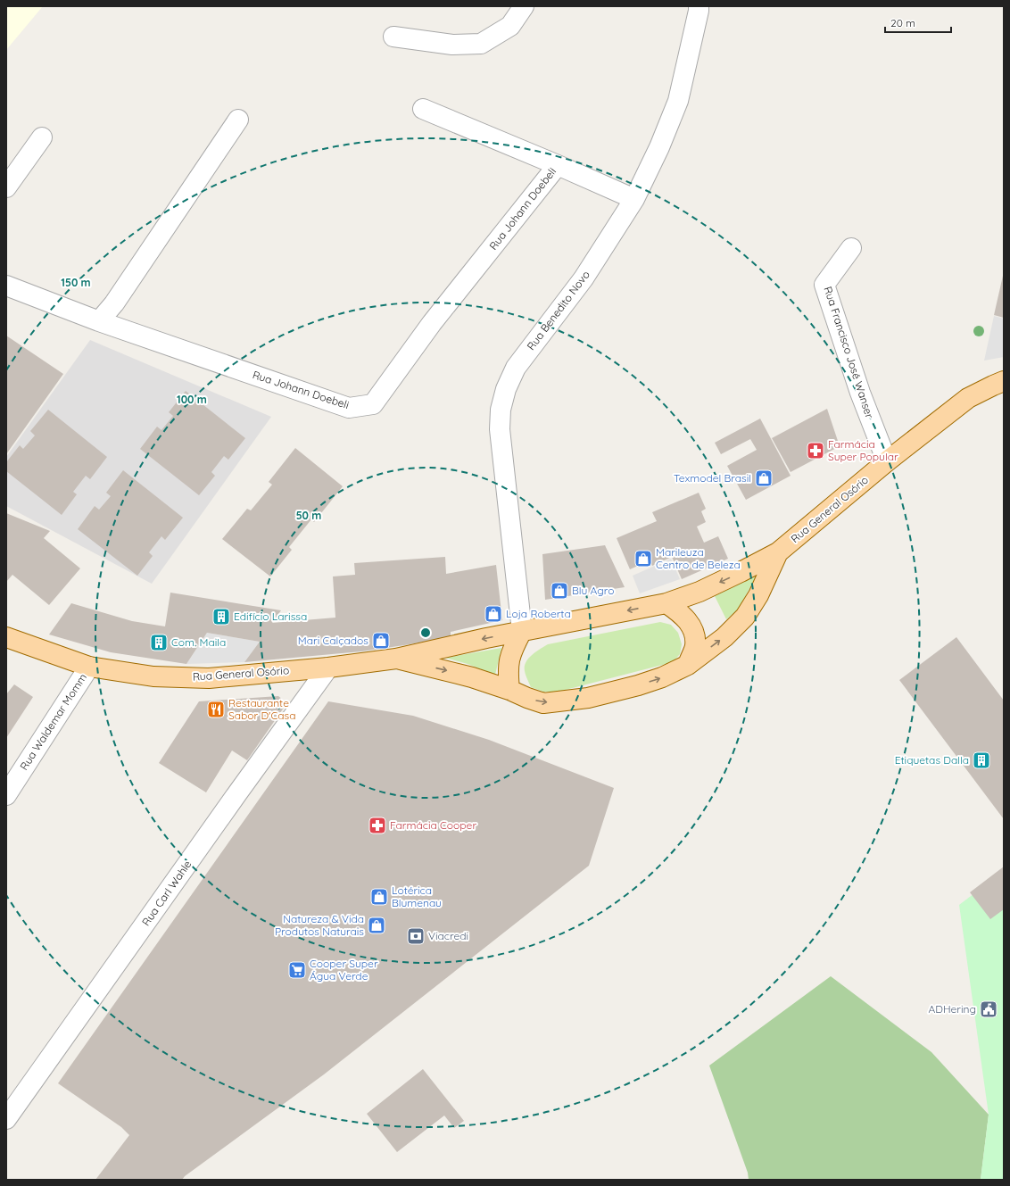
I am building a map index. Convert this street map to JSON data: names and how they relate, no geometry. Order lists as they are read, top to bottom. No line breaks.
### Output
{"streets":{"main road":["Rua General Osório"],"street":["Rua Johann Doebeli","Rua Benedito Novo","Rua Francisco José Wanser","Rua Waldemar Momm","Rua Carl Wahle"]},"crossings":[["Rua Benedito Novo","Rua General Osório"],["Rua Francisco José Wanser","Rua General Osório"],["Rua General Osório","Rua Waldemar Momm"],["Rua General Osório","Rua Carl Wahle"]],"places":{"pharmacy":["Farmácia Super Popular","Farmácia Cooper"],"shop":["Texmodel Brasil","Marileuza Centro de Beleza","Blu Agro","Loja Roberta","Mari Calçados","Lotérica Blumenau","Natureza & Vida Produtos Naturais"],"building":["Edifício Larissa","Com. Maila","Etiquetas Dalla"],"restaurant":["Restaurante Sabor D'Casa"],"bank":["Viacredi"],"supermarket":["Cooper Super Água Verde"],"public building":["ADHering"]},"scale_bar":"20 m","rings":["150 m","100 m","50 m"]}
